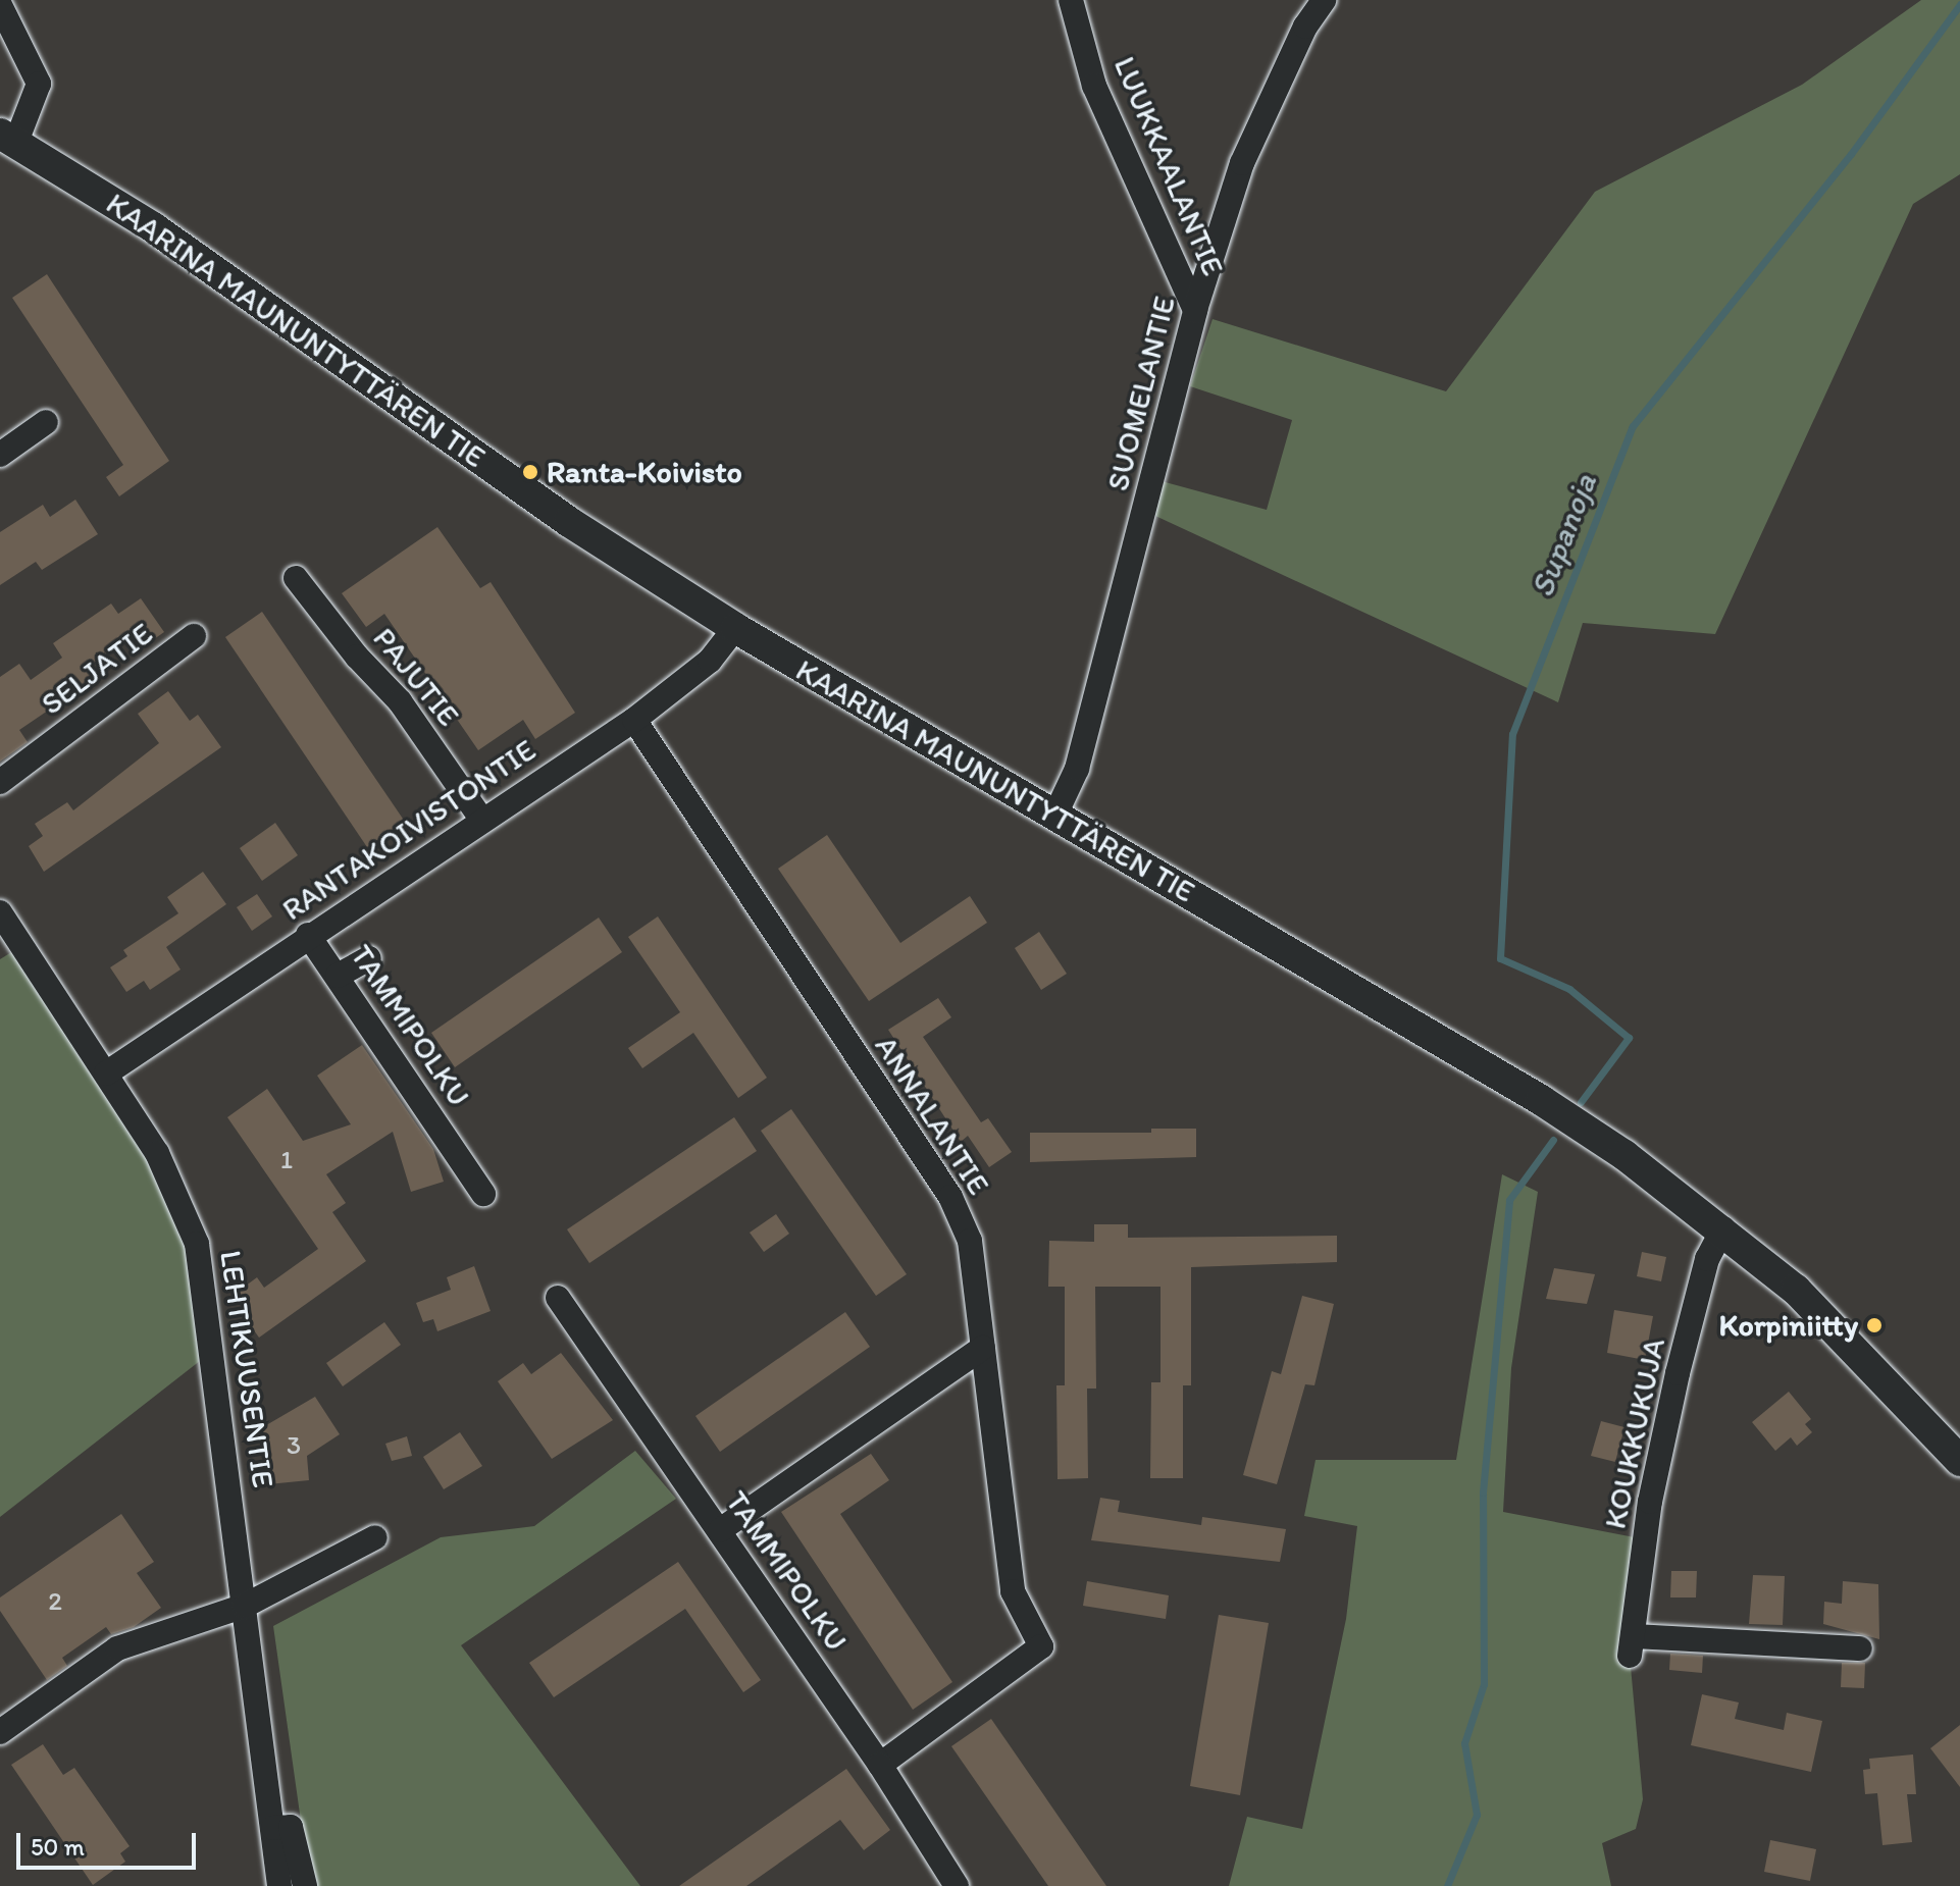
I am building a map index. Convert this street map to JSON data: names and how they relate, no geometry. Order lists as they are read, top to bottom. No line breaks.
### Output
{"streets":{"main road":["KAARINA MAUNUNTYTTÄREN TIE"],"street":["LUUKKAALANTIE","SUOMELANTIE","SELJATIE","PAJUTIE","RANTAKOIVISTONTIE","TAMMIPOLKU","ANNALANTIE","LEHTIKUUSENTIE","KOUKKUKUJA"]},"crossings":[["LUUKKAALANTIE","SUOMELANTIE"],["KAARINA MAUNUNTYTTÄREN TIE","SUOMELANTIE"],["KAARINA MAUNUNTYTTÄREN TIE","RANTAKOIVISTONTIE"],["KAARINA MAUNUNTYTTÄREN TIE","KOUKKUKUJA"],["PAJUTIE","RANTAKOIVISTONTIE"],["RANTAKOIVISTONTIE","TAMMIPOLKU"],["RANTAKOIVISTONTIE","ANNALANTIE"],["RANTAKOIVISTONTIE","LEHTIKUUSENTIE"],["TAMMIPOLKU","ANNALANTIE"]],"water":["Supanoja"],"places":["Ranta-Koivisto","Korpiniitty"],"house_numbers":["1","3","2"],"scale_bar":"50 m"}
